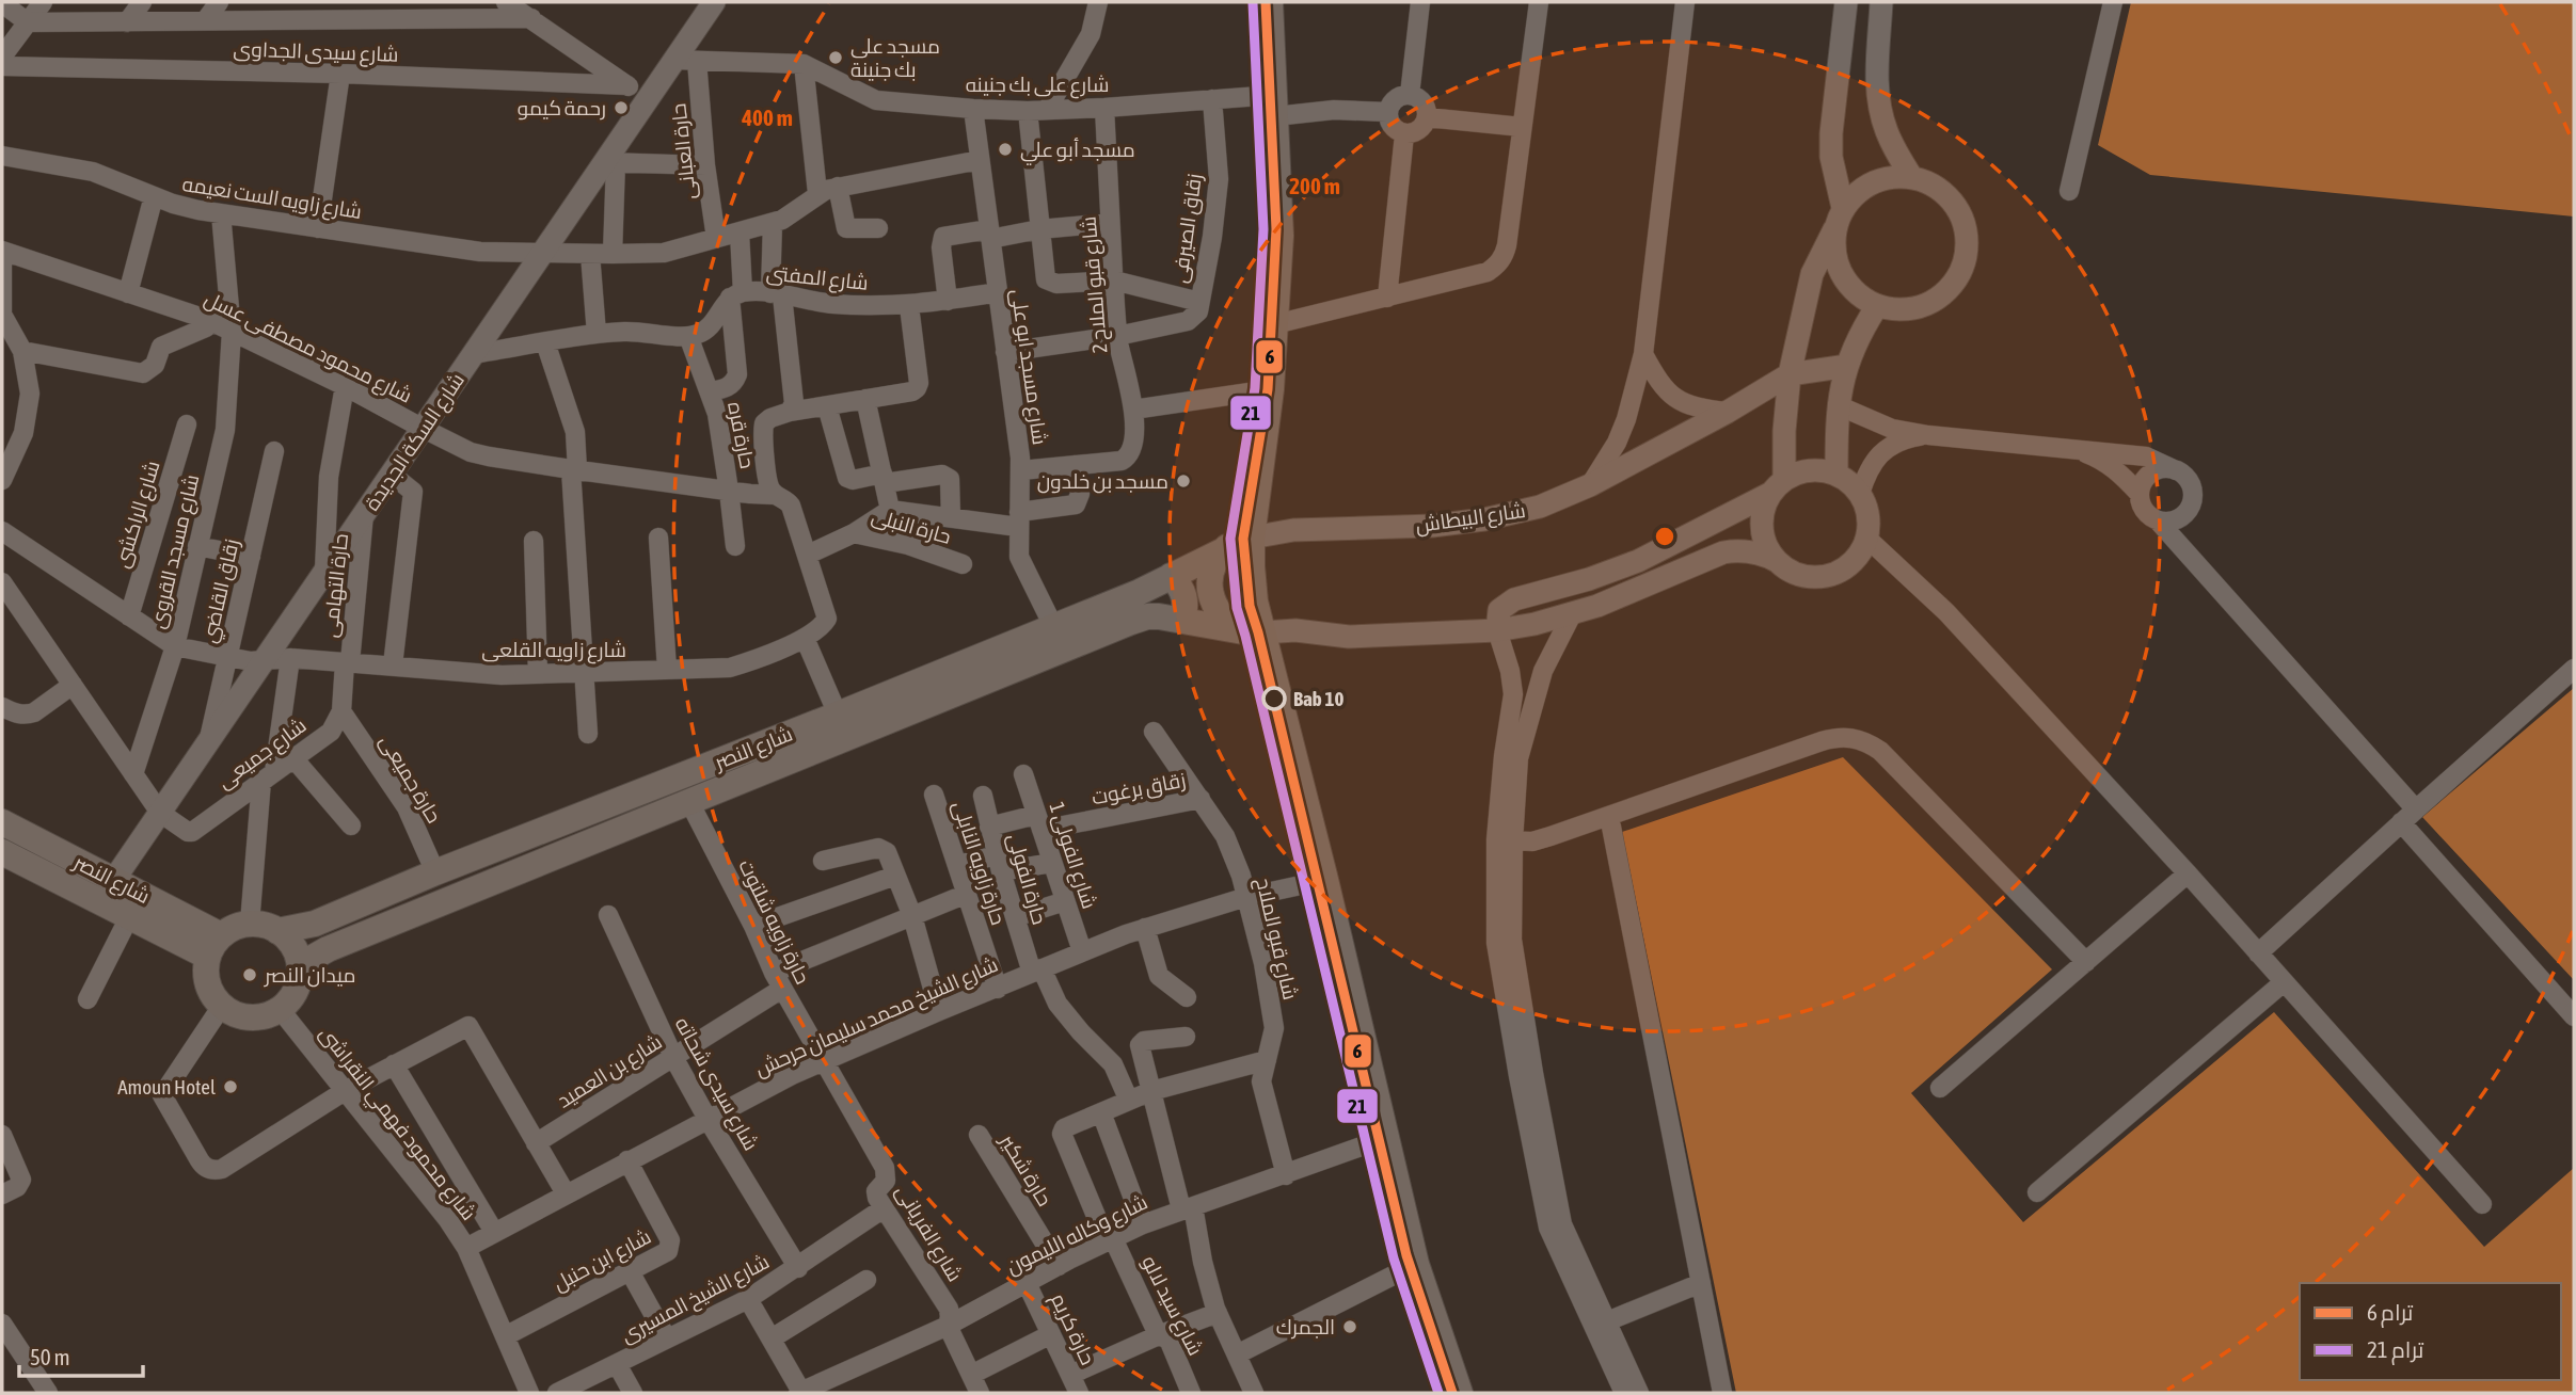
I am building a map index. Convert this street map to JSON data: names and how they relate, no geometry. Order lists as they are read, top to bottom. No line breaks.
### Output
{"streets":{"main road":["شارع النصر"],"street":["شارع سيدى الجداوى","شارع على بك جنينه","حارة العبانى","شارع زاويه الست نعيمه","زقاق الصيرفى","شارع المفتى","شارع قبو الملاح 2","شارع محمود مصطفى عسل","شارع مسجد ابو على","حارة قره","شارع السكة الجديدة","شارع الراكشى","شارع البيطاش","حارة النبلى","شارع مسجد القروى","حارة التهامى","زقاق القاضي","شارع زاويه القلعى","شارع جميعى","حارة جميعى","زقاق برغوت","شارع الفولى 1","حارة زاويه النابلى","حارة الفولى","حارة زاويه شلتوت","شارع قبو الملاح","شارع الشيخ محمد سليمان حرحش","شارع بن العميد","شارع سيدى شحاته","شارع محمود فهمي النقراشى","حارة شكير","شارع الفريانى","شارع وكاله الليمون","شارع ابن حنبل","شارع الشيخ المسيرى","شارع سيد لالو","حارة كريم"]},"crossings":[["شارع على بك جنينه","حارة العبانى"],["شارع على بك جنينه","زقاق الصيرفى"],["شارع على بك جنينه","شارع قبو الملاح 2"],["شارع على بك جنينه","شارع مسجد ابو على"],["شارع على بك جنينه","شارع السكة الجديدة"],["حارة العبانى","شارع زاويه الست نعيمه"],["حارة العبانى","شارع السكة الجديدة"],["شارع زاويه الست نعيمه","شارع مسجد ابو على"],["شارع زاويه الست نعيمه","شارع السكة الجديدة"],["شارع زاويه الست نعيمه","شارع مسجد القروى"],["شارع المفتى","شارع مسجد ابو على"],["شارع محمود مصطفى عسل","حارة قره"],["شارع محمود مصطفى عسل","شارع السكة الجديدة"],["شارع محمود مصطفى عسل","شارع مسجد القروى"],["شارع مسجد ابو على","شارع النصر"],["شارع السكة الجديدة","حارة التهامى"],["شارع السكة الجديدة","زقاق القاضي"],["شارع السكة الجديدة","شارع زاويه القلعى"],["شارع السكة الجديدة","شارع النصر"],["شارع السكة الجديدة","شارع جميعى"],["شارع البيطاش","شارع النصر"],["حارة النبلى","شارع زاويه القلعى"],["شارع مسجد القروى","شارع زاويه القلعى"],["حارة التهامى","شارع زاويه القلعى"],["زقاق القاضي","شارع زاويه القلعى"],["شارع النصر","حارة جميعى"],["شارع النصر","حارة زاويه شلتوت"],["شارع النصر","شارع محمود فهمي النقراشى"],["شارع جميعى","حارة جميعى"],["زقاق برغوت","شارع الفولى 1"],["زقاق برغوت","حارة الفولى"],["زقاق برغوت","شارع قبو الملاح"],["شارع الفولى 1","شارع الشيخ محمد سليمان حرحش"],["حارة زاويه النابلى","شارع الشيخ محمد سليمان حرحش"],["حارة زاويه النابلى","شارع بن العميد"],["حارة الفولى","شارع الشيخ محمد سليمان حرحش"],["حارة زاويه شلتوت","شارع الشيخ محمد سليمان حرحش"],["حارة زاويه شلتوت","شارع بن العميد"],["حارة زاويه شلتوت","شارع الفريانى"],["شارع قبو الملاح","شارع الشيخ محمد سليمان حرحش"],["شارع قبو الملاح","شارع وكاله الليمون"],["شارع الشيخ محمد سليمان حرحش","شارع سيدى شحاته"],["شارع الشيخ محمد سليمان حرحش","شارع محمود فهمي النقراشى"],["شارع الشيخ محمد سليمان حرحش","شارع الفريانى"],["شارع الشيخ محمد سليمان حرحش","شارع ابن حنبل"],["شارع بن العميد","شارع سيدى شحاته"],["شارع سيدى شحاته","شارع الشيخ المسيرى"],["شارع محمود فهمي النقراشى","شارع ابن حنبل"],["حارة شكير","شارع وكاله الليمون"],["شارع الفريانى","شارع وكاله الليمون"],["شارع الفريانى","شارع الشيخ المسيرى"],["شارع وكاله الليمون","شارع سيد لالو"],["شارع وكاله الليمون","حارة كريم"]],"places":["مسجد على بك جنينة","رحمة كيمو","مسجد أبو علي","مسجد بن خلدون","Bab 10","ميدان النصر","Amoun Hotel","الجمرك"],"lines":["tram line 6","tram line 21"],"legend":["ترام 6","ترام 21"],"scale_bar":"50 m","rings":["400 m","200 m"]}
